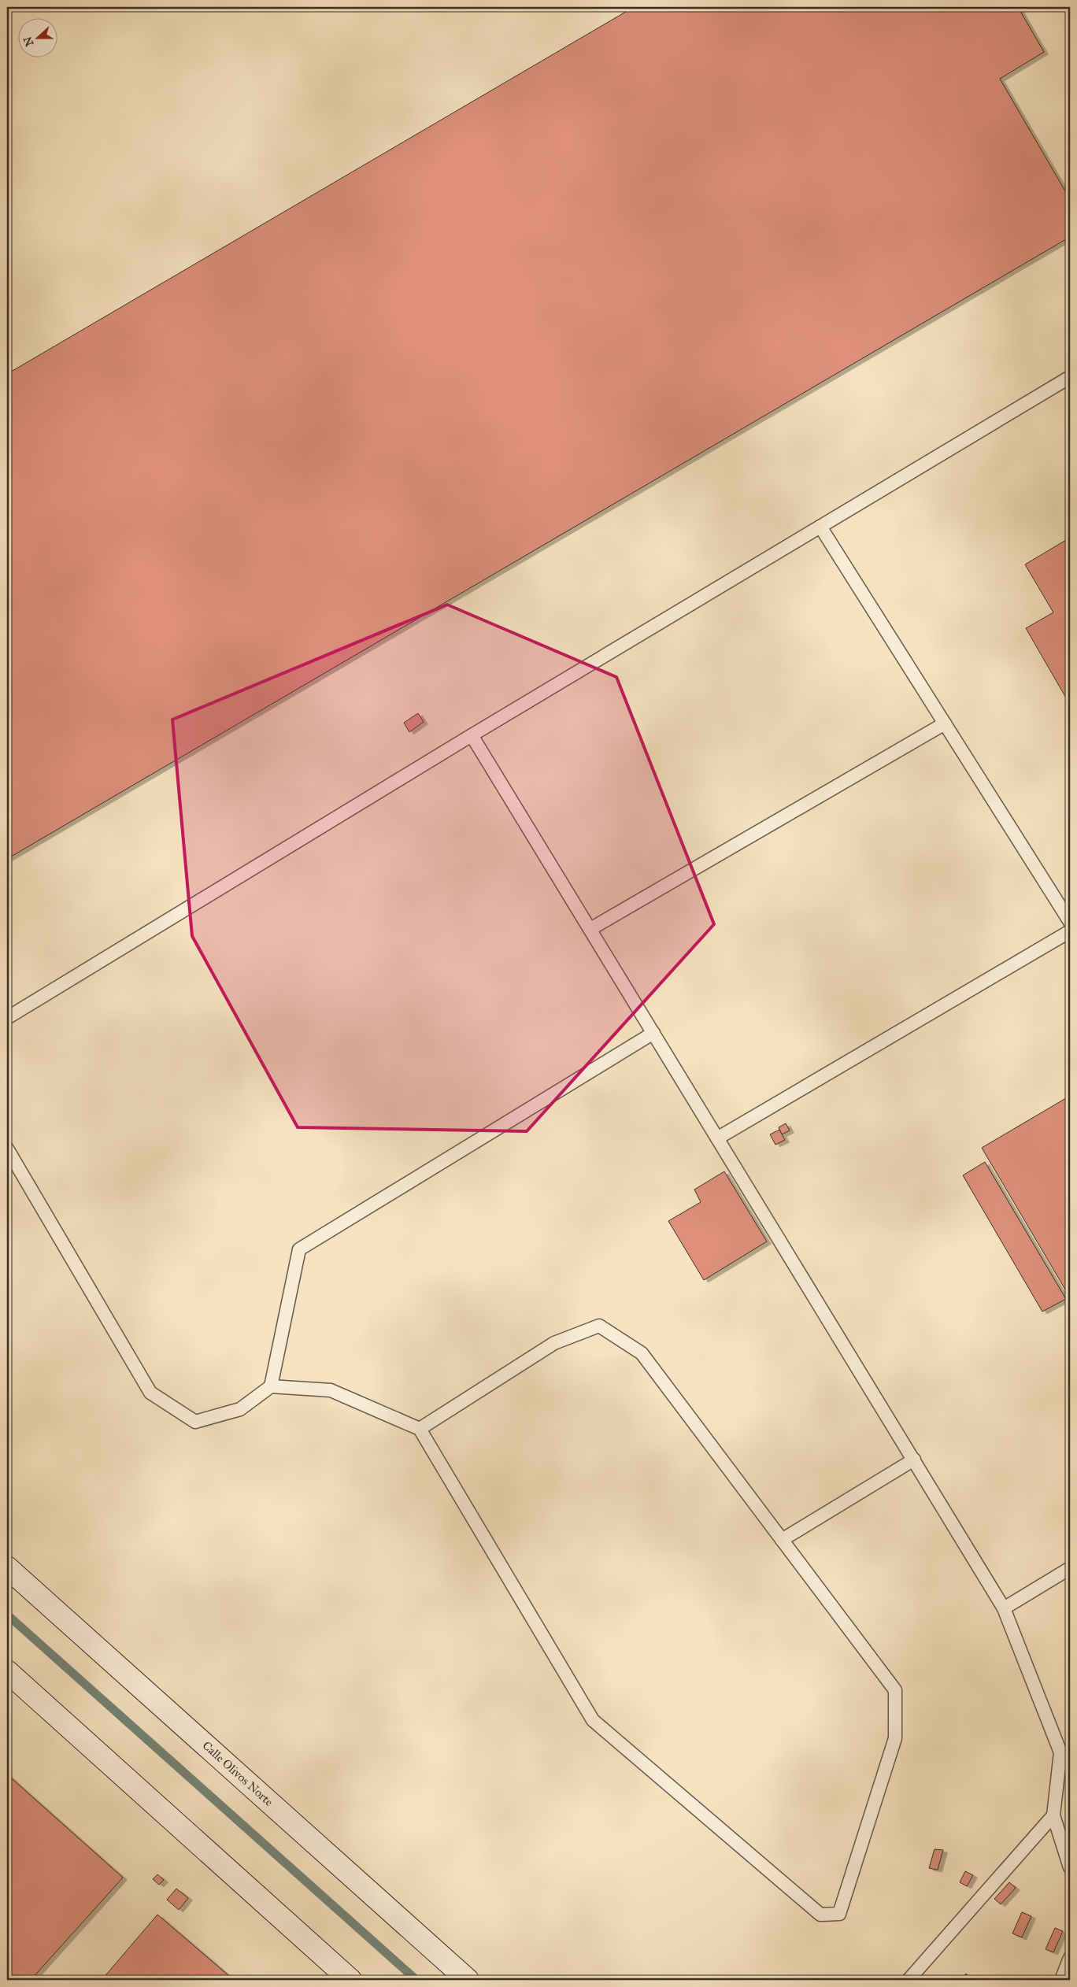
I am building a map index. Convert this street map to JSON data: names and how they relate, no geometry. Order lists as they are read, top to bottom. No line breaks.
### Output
{"streets":{"main road":["Calle Olivos Norte"]},"north":"left"}
